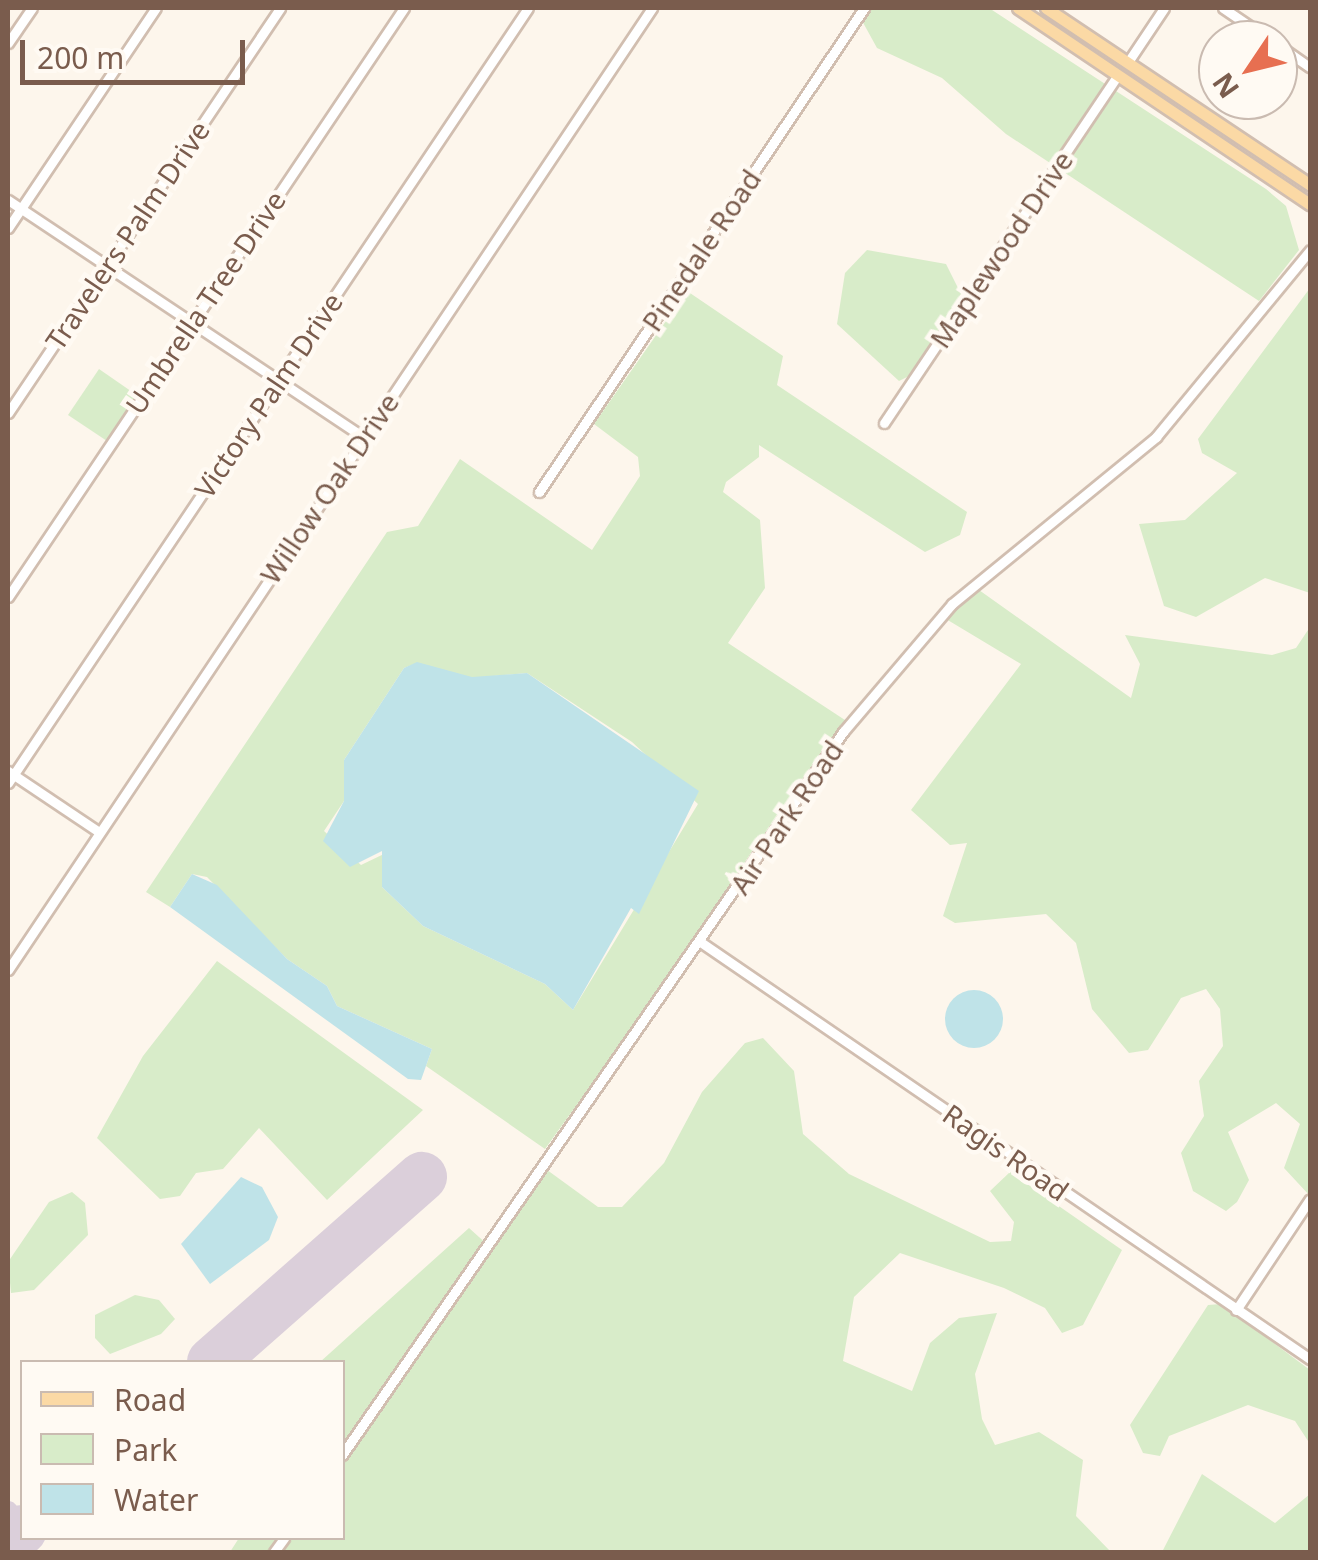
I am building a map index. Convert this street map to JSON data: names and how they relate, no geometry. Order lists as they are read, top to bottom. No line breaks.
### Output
{"streets":{"street":["Travelers Palm Drive","Maplewood Drive","Pinedale Road","Umbrella Tree Drive","Victory Palm Drive","Willow Oak Drive","Air Park Road","Ragis Road"]},"crossings":[["Air Park Road","Ragis Road"]],"legend":["Road","Park","Water"],"scale_bar":"200 m","north":"bottom left"}
